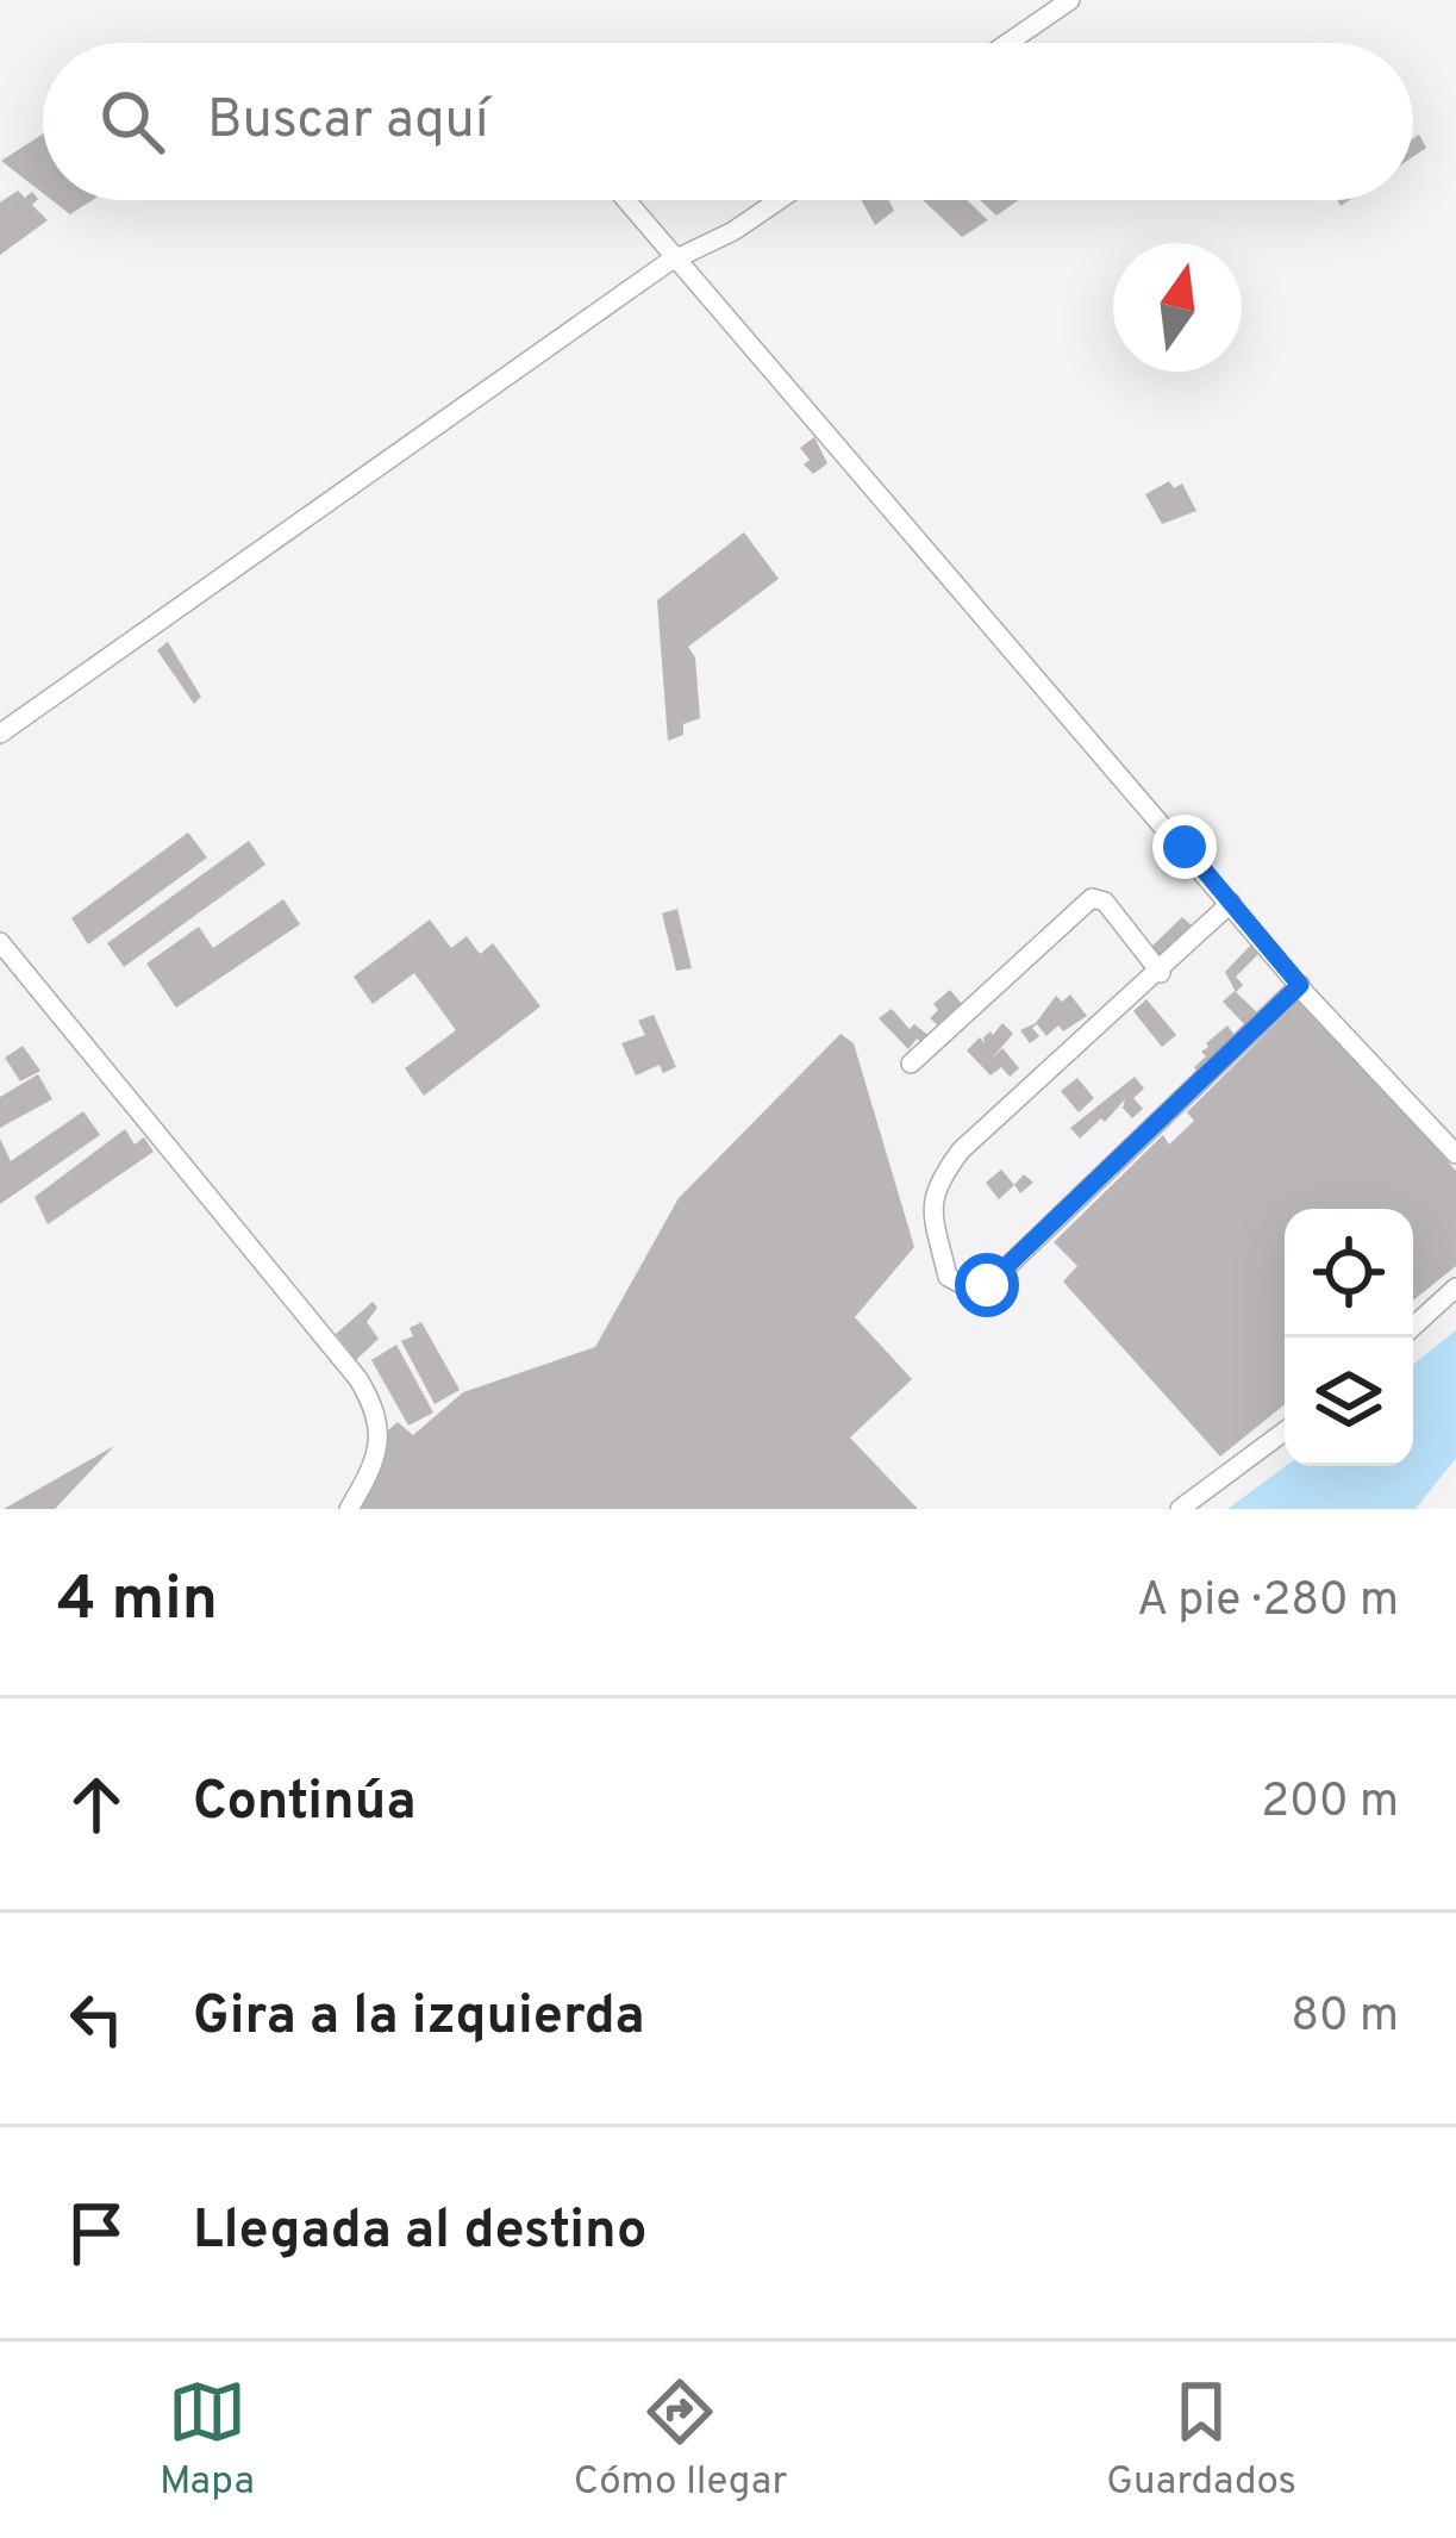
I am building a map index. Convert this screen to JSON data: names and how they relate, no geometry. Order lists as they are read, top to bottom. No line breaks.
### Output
{"north":"top","page":{"search":"Buscar aquí","heading":["4 min","A pie · 280 m"],"list":[["Continúa","200 m"],["Gira a la izquierda","80 m"],"Llegada al destino"],"nav":["Mapa","Cómo llegar","Guardados"]}}
